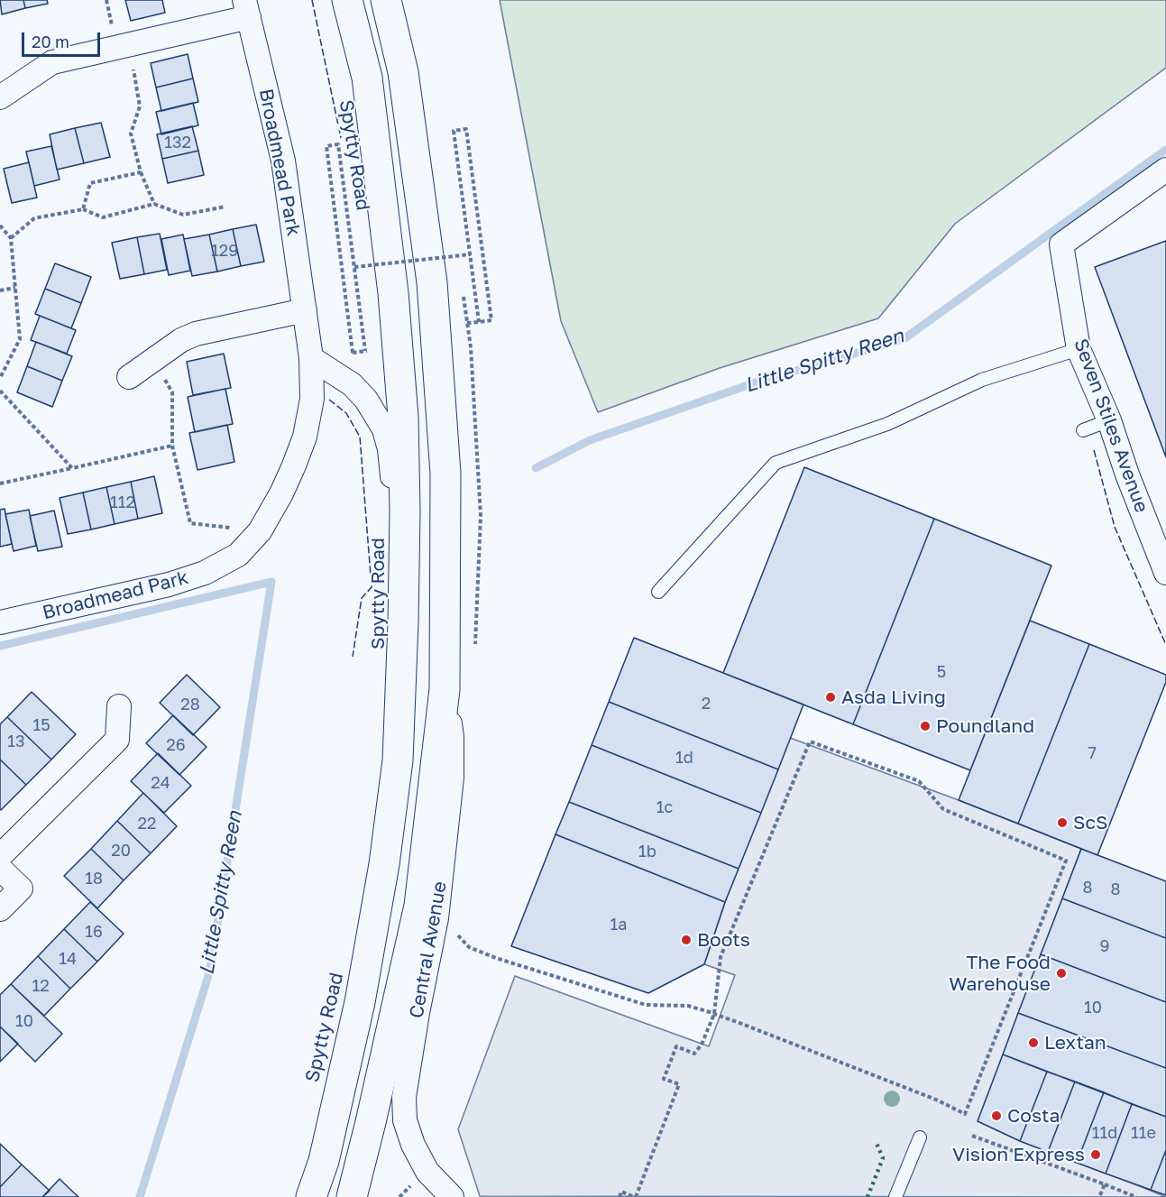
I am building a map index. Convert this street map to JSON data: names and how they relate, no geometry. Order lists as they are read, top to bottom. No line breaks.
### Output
{"streets":{"main road":["Spytty Road"],"street":["Broadmead Park","Seven Stiles Avenue","Central Avenue"]},"water":["Little Spitty Reen"],"places":["Asda Living","Poundland","ScS","Boots","The Food Warehouse","Lextan","Costa","Vision Express"],"house_numbers":["132","129","112","5","2","28","15","13","26","7","1d","24","1c","22","20","1b","18","8","8","1a","16","9","14","12","10","10","11d","11e"],"scale_bar":"20 m"}
